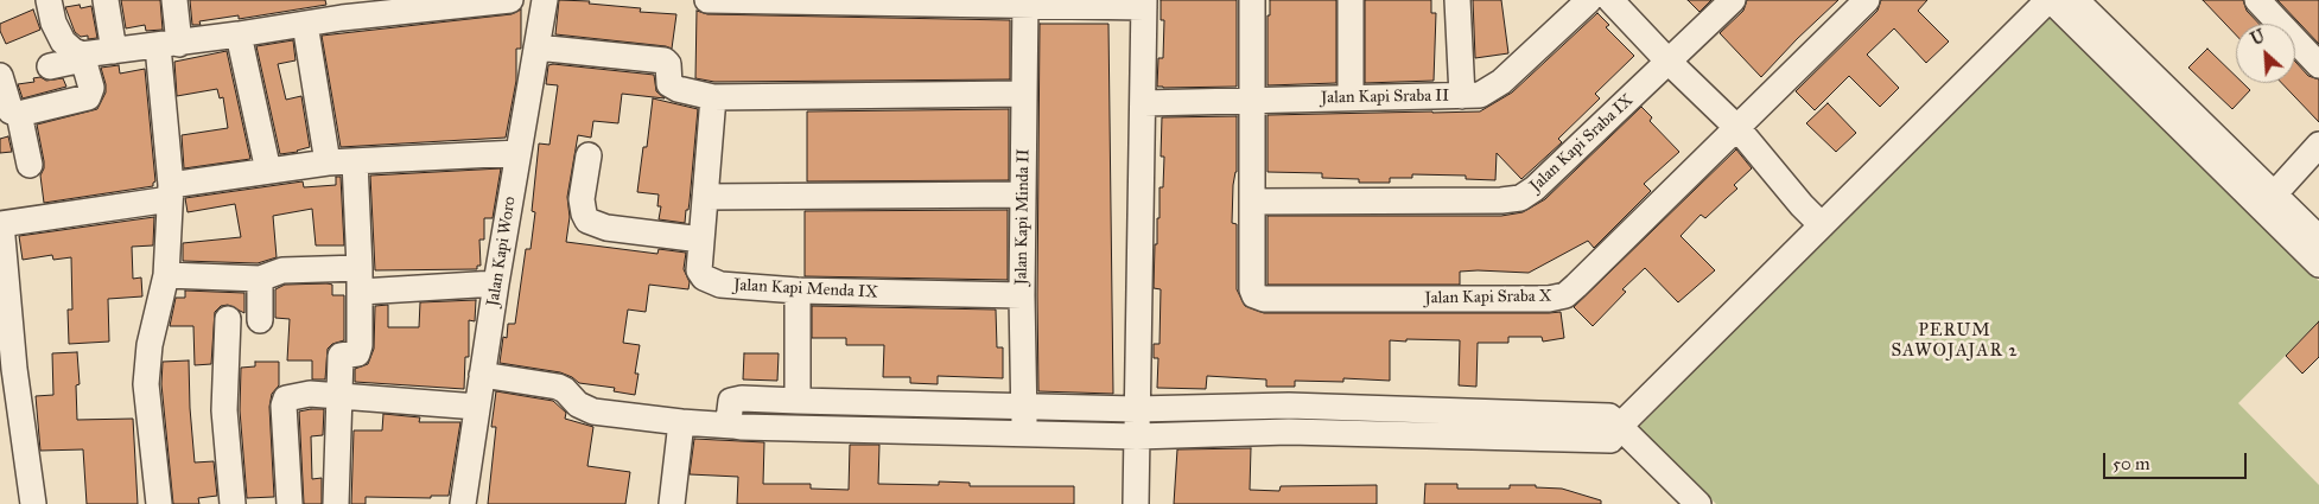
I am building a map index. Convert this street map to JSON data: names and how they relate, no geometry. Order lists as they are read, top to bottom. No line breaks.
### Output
{"streets":{"street":["Jalan Kapi Sraba II","Jalan Kapi Sraba IX","Jalan Kapi Minda II","Jalan Kapi Woro","Jalan Kapi Menda IX","Jalan Kapi Sraba X"]},"crossings":[["Jalan Kapi Sraba II","Jalan Kapi Sraba X"],["Jalan Kapi Sraba IX","Jalan Kapi Sraba X"],["Jalan Kapi Minda II","Jalan Kapi Menda IX"]],"districts":["PERUM SAWOJAJAR 2"],"scale_bar":"50 m","north":"top left"}
